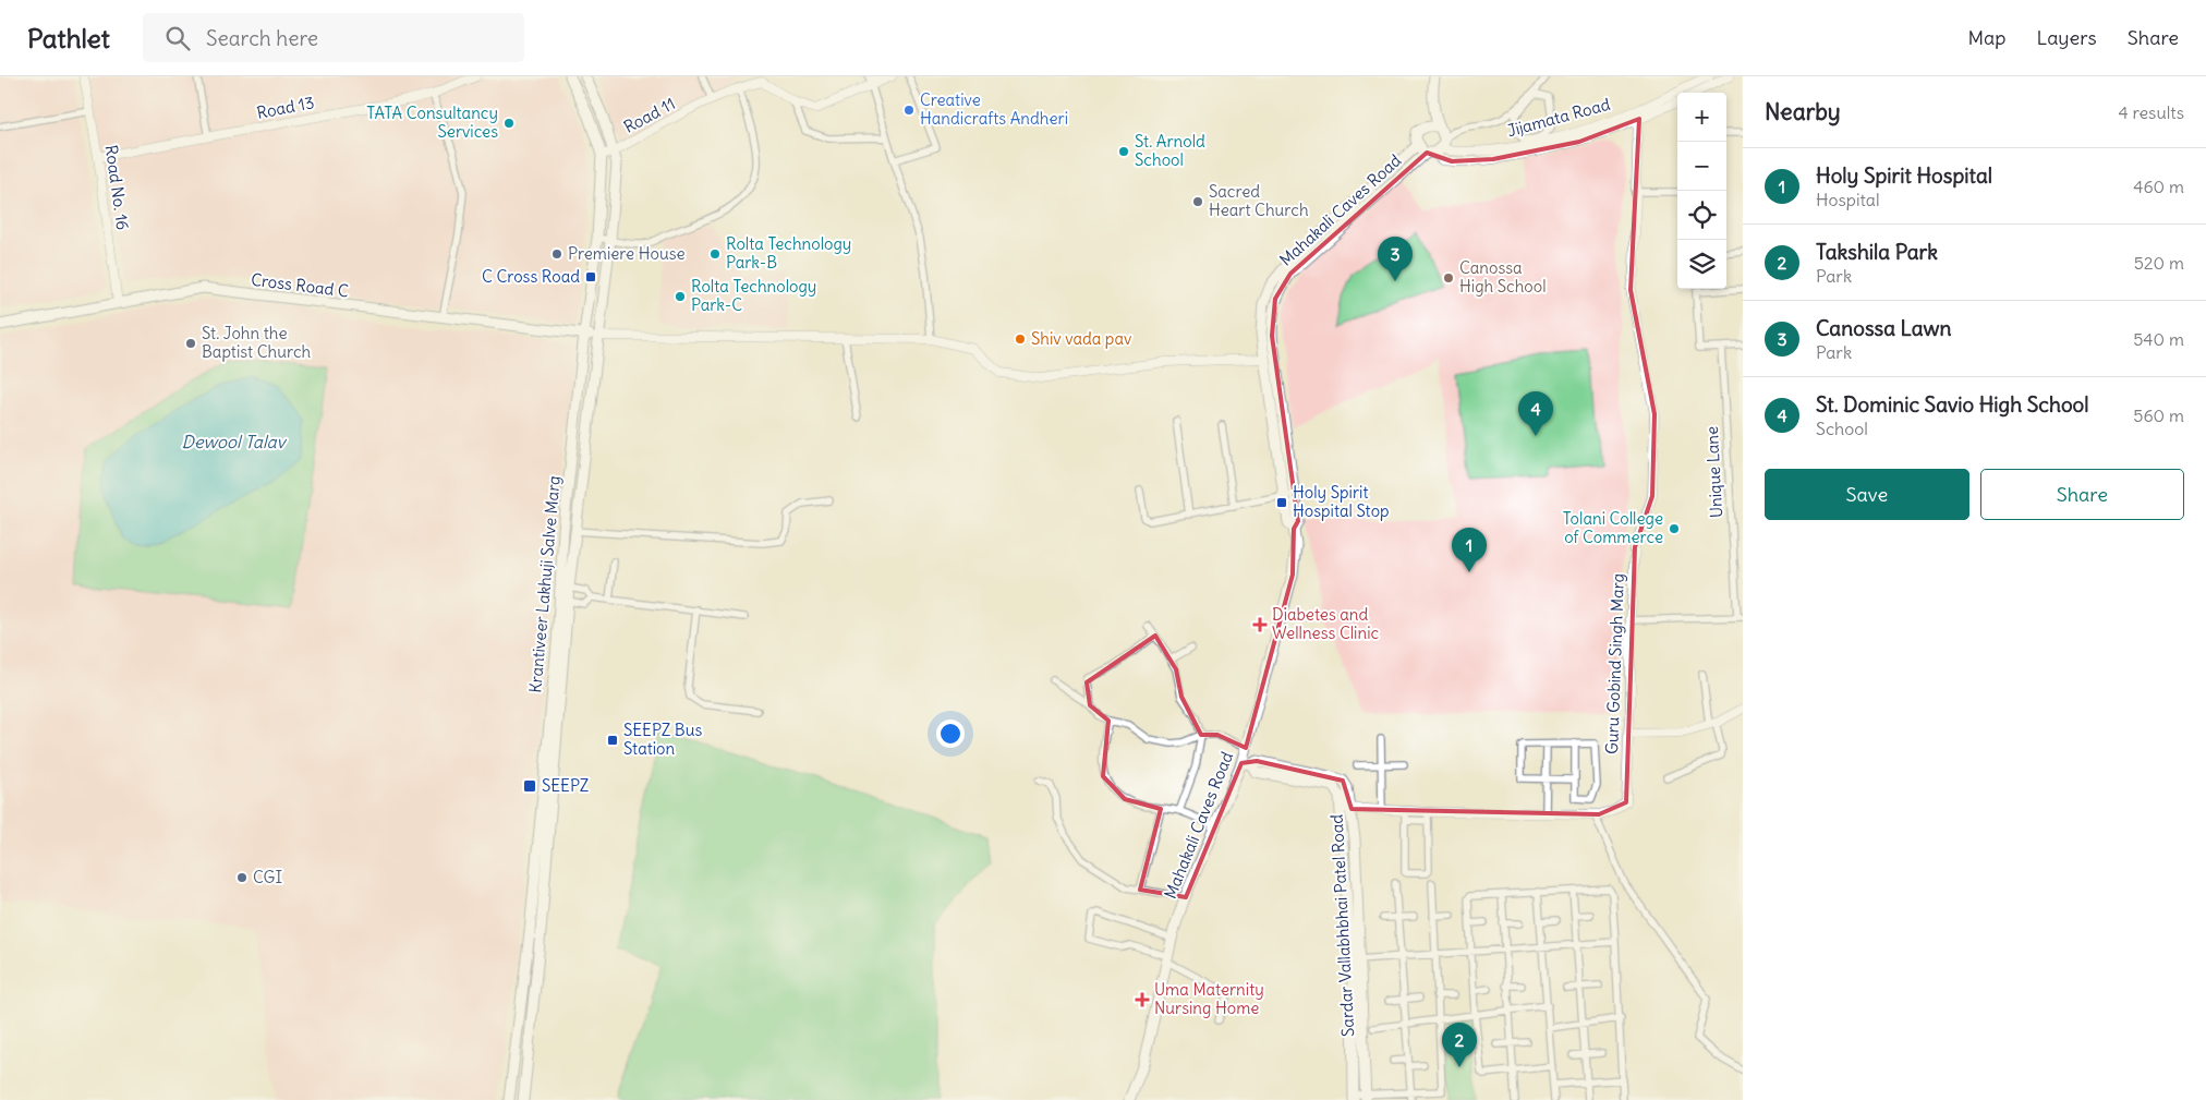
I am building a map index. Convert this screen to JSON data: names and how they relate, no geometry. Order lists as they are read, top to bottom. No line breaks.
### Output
{"streets":{"main road":["Mahakali Caves Road","Cross Road C","Krantiveer Lakhuji Salve Marg","Sardar Vallabhbhai Patel Road"],"street":["Road 13","Road 11","Jijamata Road","Road No. 16","Unique Lane","Guru Gobind Singh Marg"]},"crossings":[["Road 13","Road No. 16"],["Road 11","Krantiveer Lakhuji Salve Marg"],["Jijamata Road","Mahakali Caves Road"],["Jijamata Road","Guru Gobind Singh Marg"],["Road No. 16","Cross Road C"],["Mahakali Caves Road","Sardar Vallabhbhai Patel Road"],["Cross Road C","Krantiveer Lakhuji Salve Marg"],["Guru Gobind Singh Marg","Sardar Vallabhbhai Patel Road"]],"water":["Dewool Talav"],"places":{"other":["Creative Handicrafts Andheri","TATA Consultancy Services","St. Arnold School","Sacred Heart Church","Premiere House","Rolta Technology Park-B","Canossa High School","Rolta Technology Park-C","Shiv vada pav","St. John the Baptist Church","Tolani College of Commerce","CGI"],"transit":["C Cross Road","Holy Spirit Hospital Stop","SEEPZ Bus Station","SEEPZ"],"health":["Diabetes and Wellness Clinic","Uma Maternity Nursing Home"]},"page":{"header":"Pathlet","search":"Search here","nav":["Map","Layers","Share"],"heading":["Nearby","4 results"],"map_buttons":["+","−"],"list":[{"mark":"1","name":"Holy Spirit Hospital","note":"Hospital","value":"460 m"},{"mark":"2","name":"Takshila Park","note":"Park","value":"520 m"},{"mark":"3","name":"Canossa Lawn","note":"Park","value":"540 m"},{"mark":"4","name":"St. Dominic Savio High School","note":"School","value":"560 m"}],"pins":["3","4","1","2"],"buttons":["Save","Share"]}}
